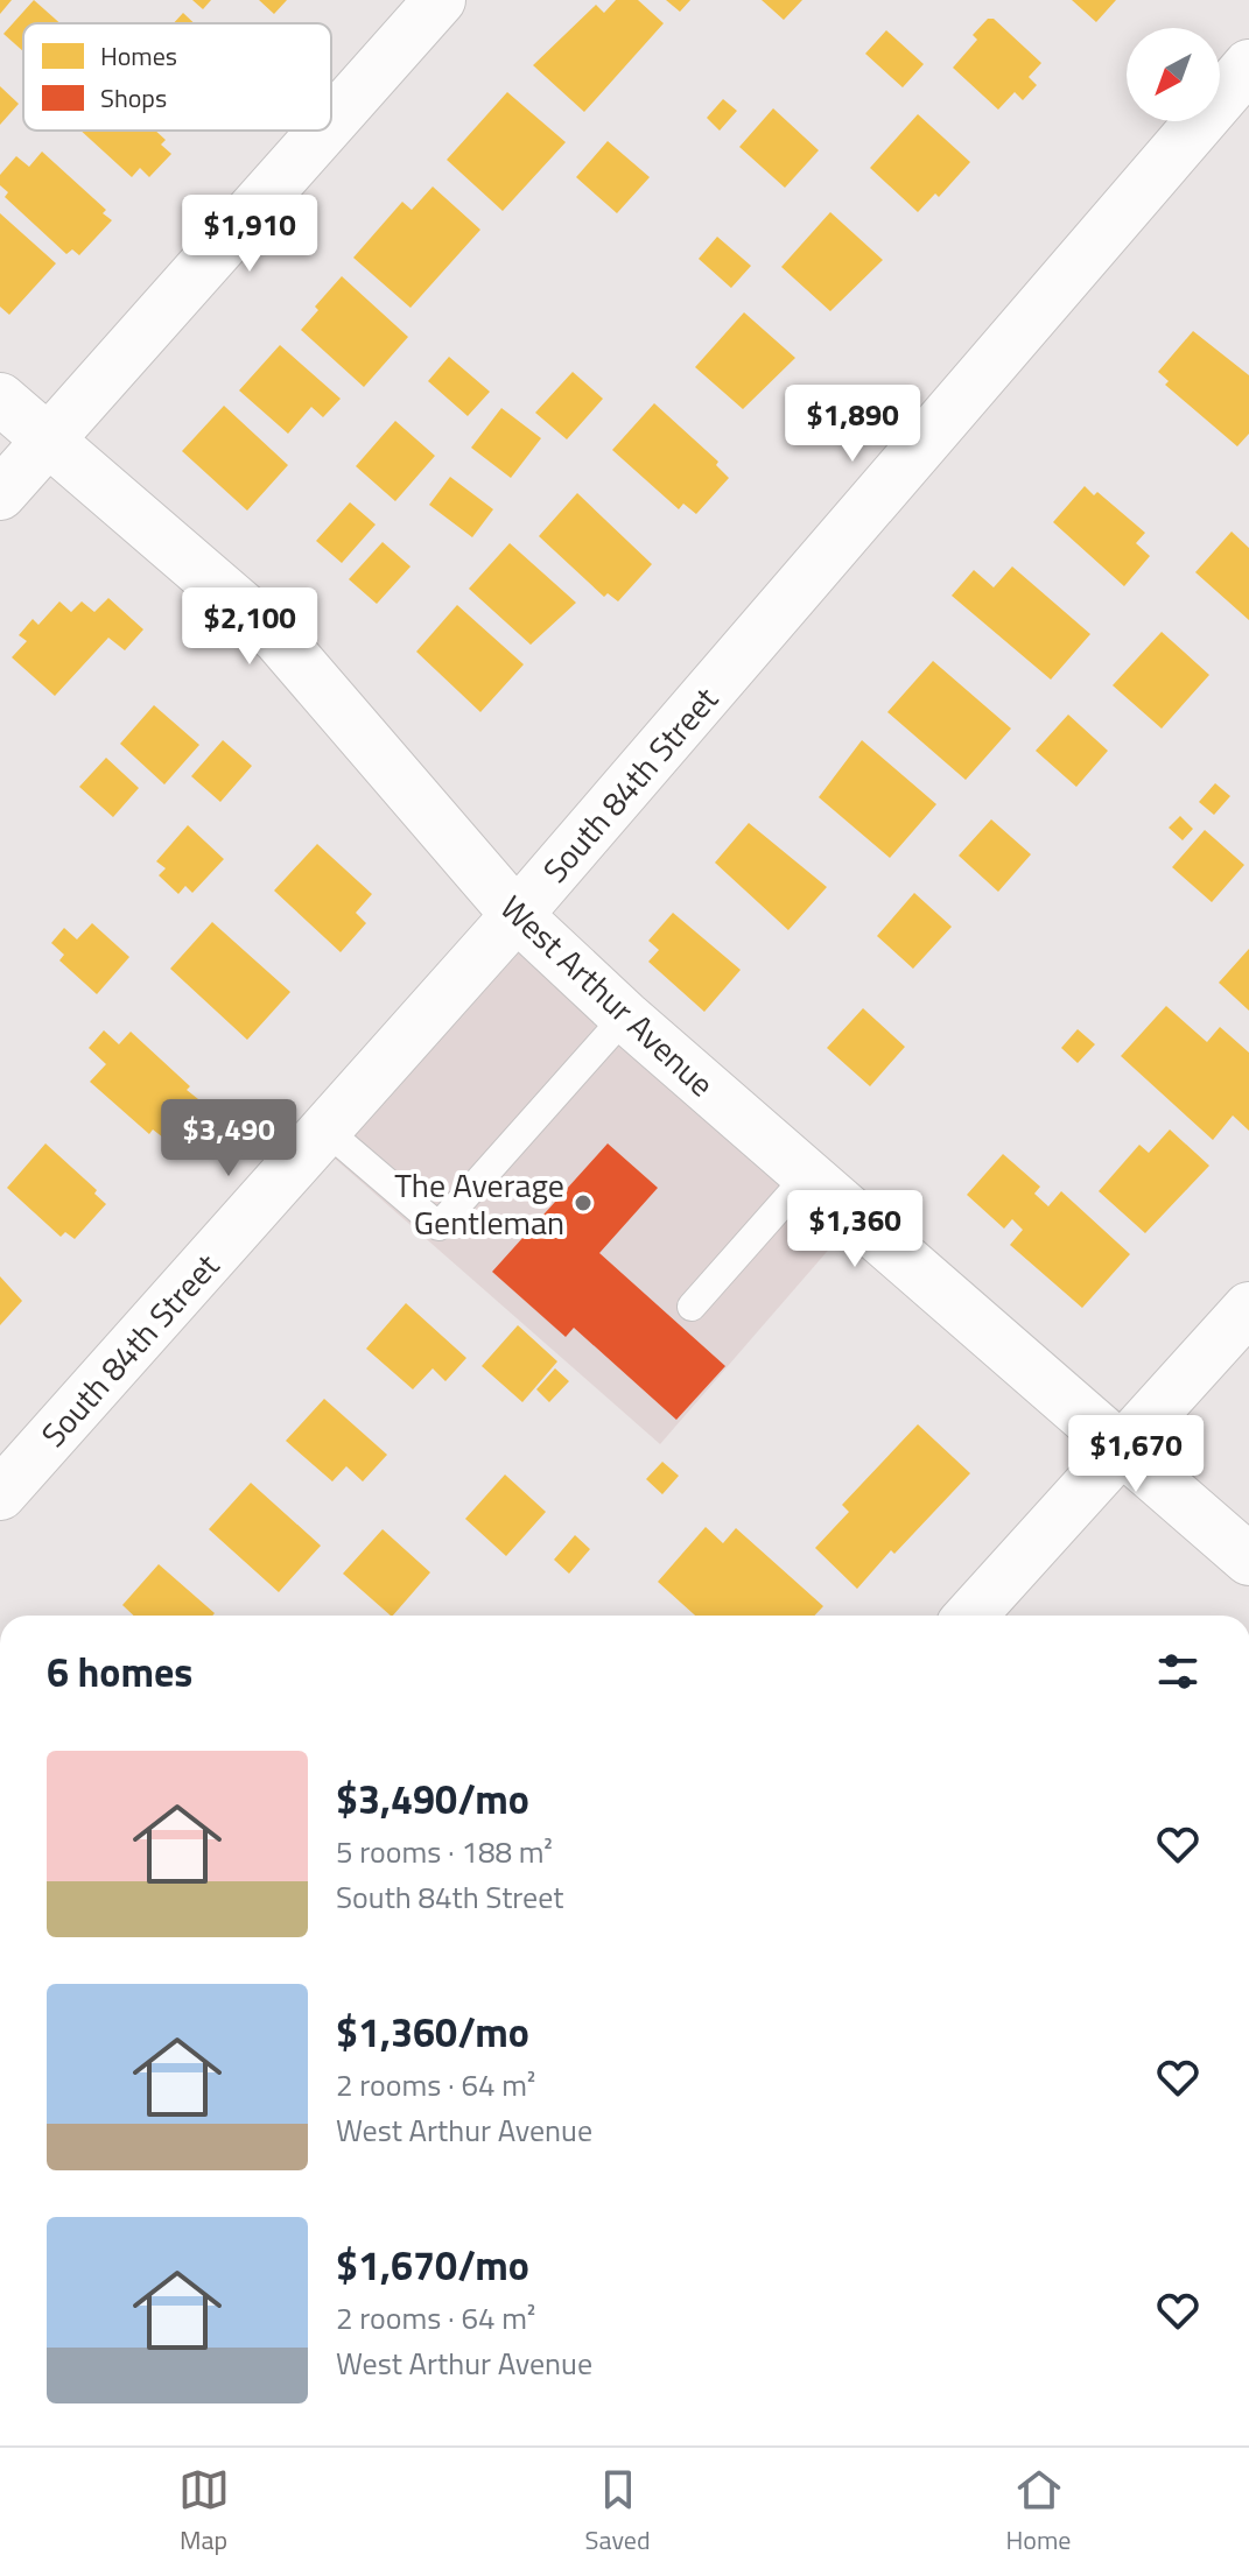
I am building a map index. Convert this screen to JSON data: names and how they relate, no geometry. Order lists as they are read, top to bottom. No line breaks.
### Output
{"streets":{"street":["South 84th Street","West Arthur Avenue"]},"crossings":[["South 84th Street","West Arthur Avenue"]],"places":["The Average Gentleman"],"legend":["Homes","Shops"],"north":"bottom left","page":{"price":["$1,910","$1,890","$2,100","$3,490","$1,360","$1,670"],"heading":"6 homes","list":[{"name":"$3,490/mo","note":"5 rooms · 188 m² · South 84th Street"},{"name":"$1,360/mo","note":"2 rooms · 64 m² · West Arthur Avenue"},{"name":"$1,670/mo","note":"2 rooms · 64 m² · West Arthur Avenue"}],"tabs":["Map","Saved","Home"]}}
